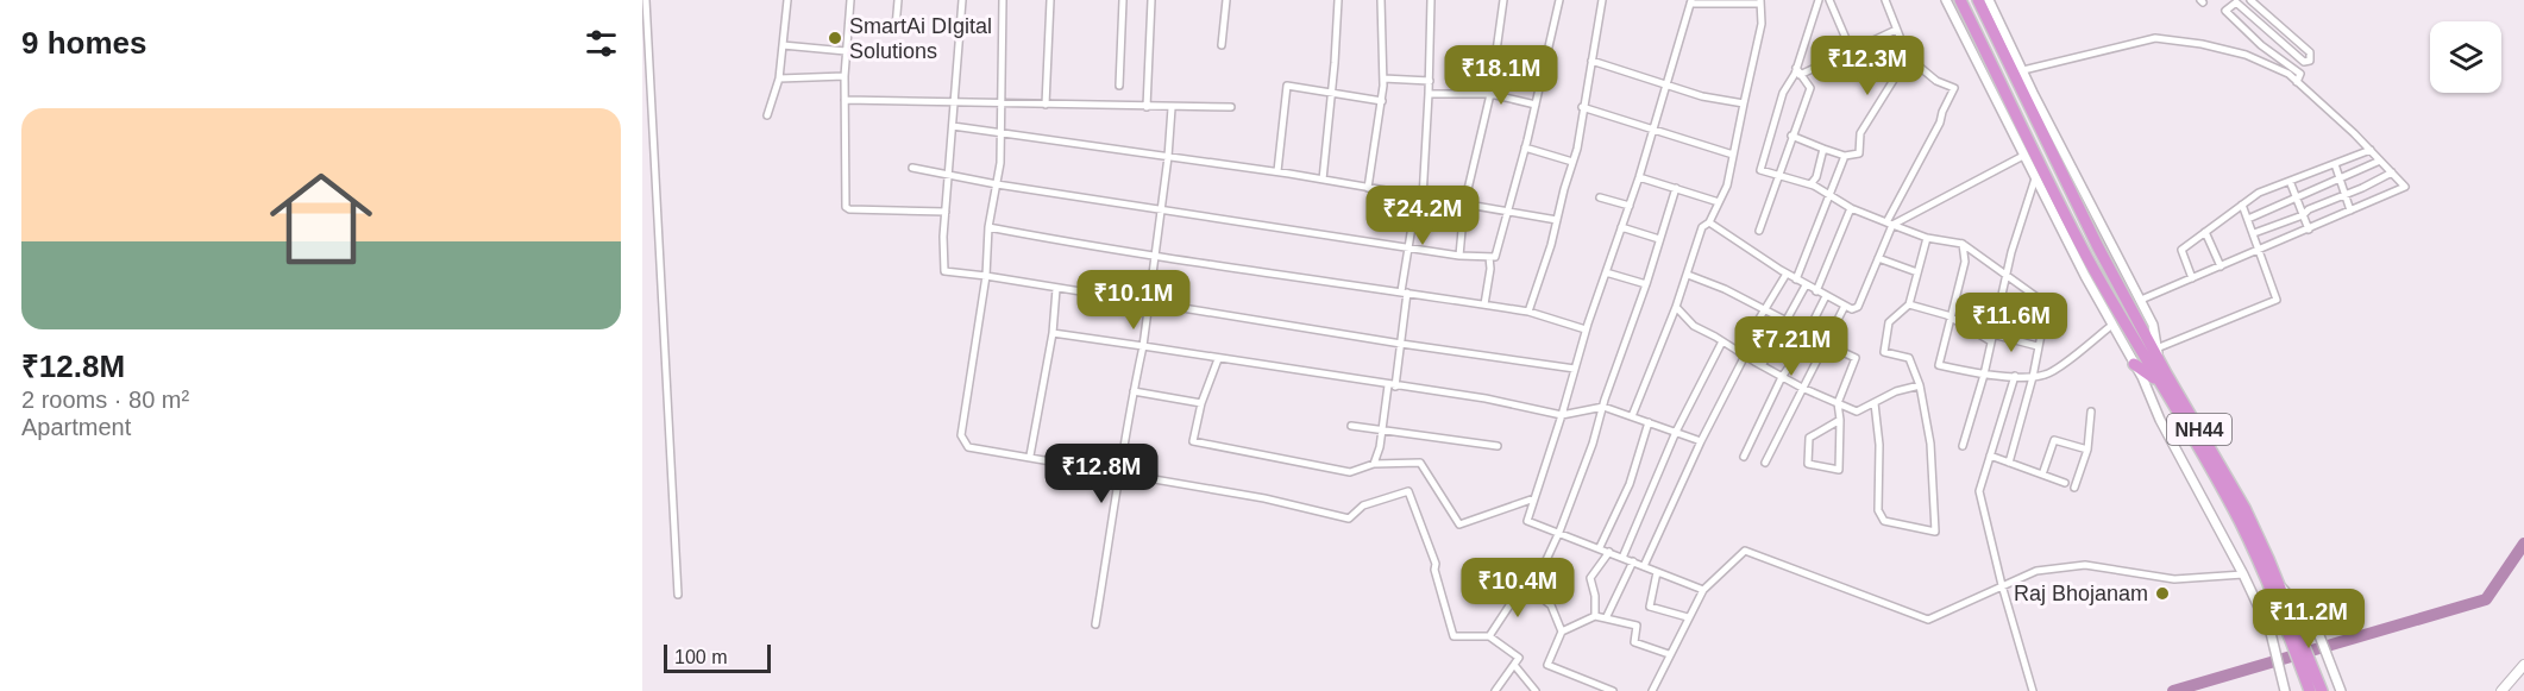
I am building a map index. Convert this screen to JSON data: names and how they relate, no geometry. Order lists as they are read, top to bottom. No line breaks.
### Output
{"streets":{"highway":["NH44"]},"places":["SmartAi DIgital Solutions","Raj Bhojanam"],"scale_bar":"100 m","page":{"heading":"9 homes","price":["₹12.3M","₹18.1M","₹24.2M","₹10.1M","₹11.6M","₹7.21M","₹12.8M","₹10.4M","₹11.2M"],"list":[{"name":"₹12.8M","note":"2 rooms · 80 m² · Apartment"}],"scale":"100 m"}}
